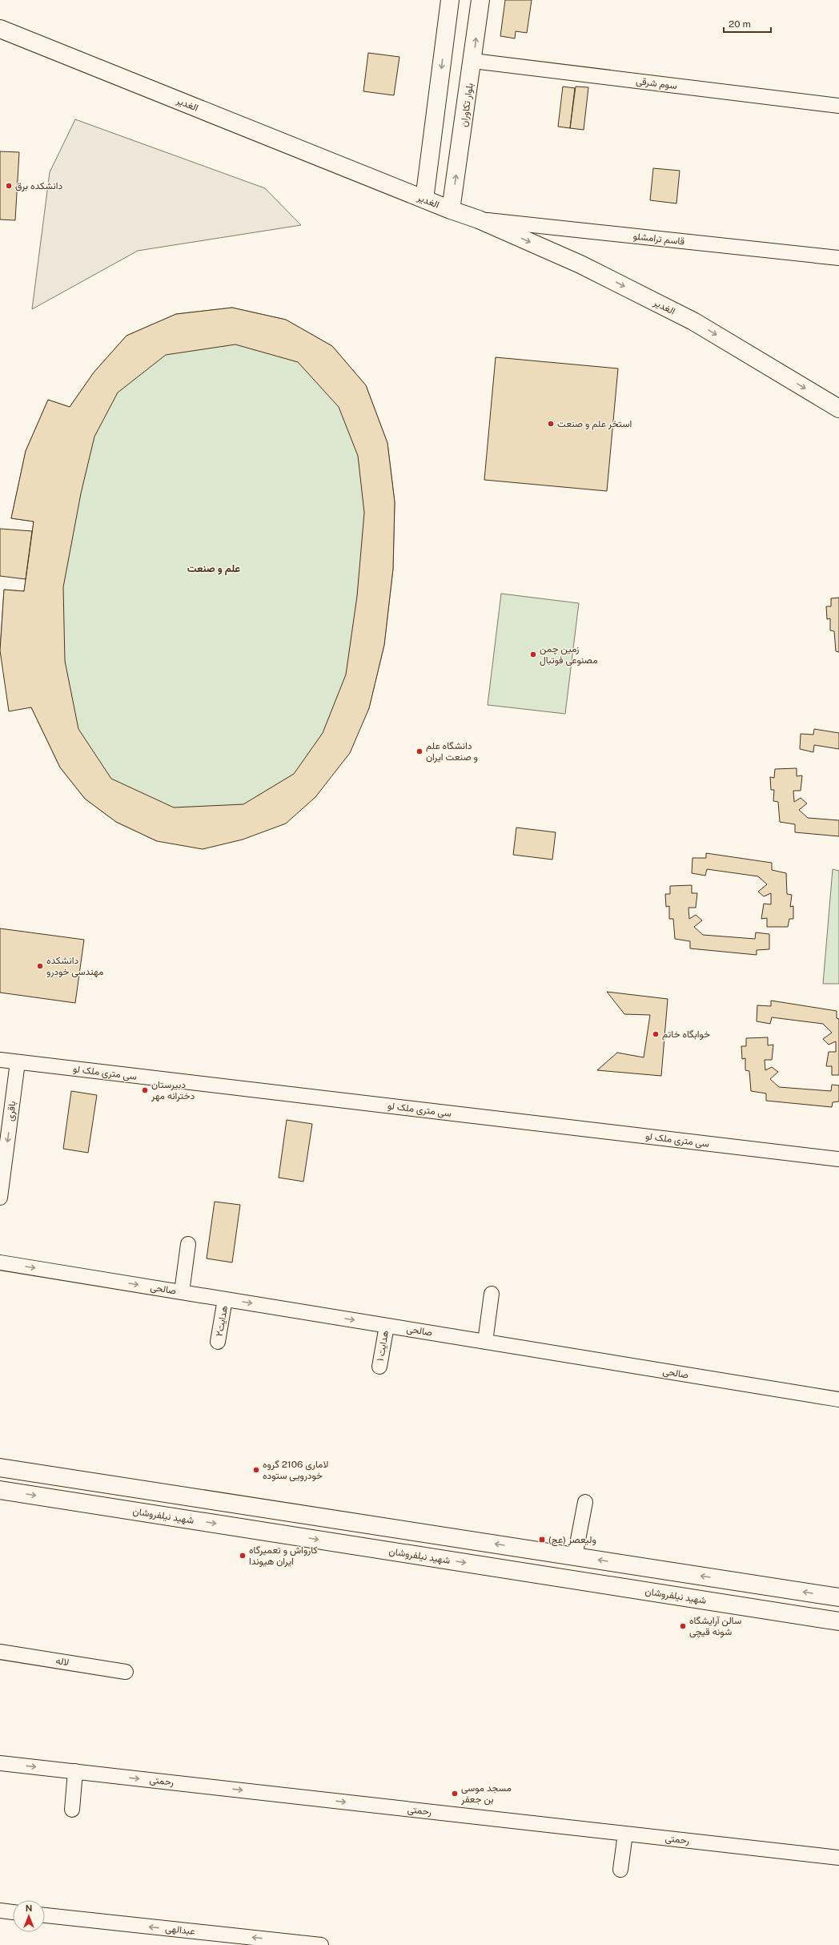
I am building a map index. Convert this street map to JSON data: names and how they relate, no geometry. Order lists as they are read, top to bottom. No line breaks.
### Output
{"streets":{"main road":["الغدیر","بلوار تکاوران","شهید نیلفروشان"],"street":["سوم شرقی","قاسم ترامشلو","سی متری ملک لو","باقری","صالحی","هدایت۲","هدایت ۱","لاله","رحمتی","عبدالهی"]},"crossings":[["سوم شرقی","بلوار تکاوران"],["الغدیر","بلوار تکاوران"],["الغدیر","قاسم ترامشلو"],["سی متری ملک لو","باقری"],["صالحی","هدایت۲"],["صالحی","هدایت ۱"]],"one_way":["الغدیر","باقری","صالحی","رحمتی","عبدالهی"],"districts":["علم و صنعت"],"places":{"other":["دانشکده برق","استخر علم و صنعت","زمین چمن مصنوعی فوتبال","دانشگاه علم و صنعت ایران","دانشکده مهندسی خودرو","خوابگاه خاتم","دبیرستان دخترانه مهر","لاماری 2106 گروه خودرویی ستوده","کارواش و تعمیرگاه ایران هیوندا","سالن آرایشگاه شونه قیچی","مسجد موسی بن جعفر"],"transit":["ولیعصر (عج)"]},"scale_bar":"20 m","north":"top"}
